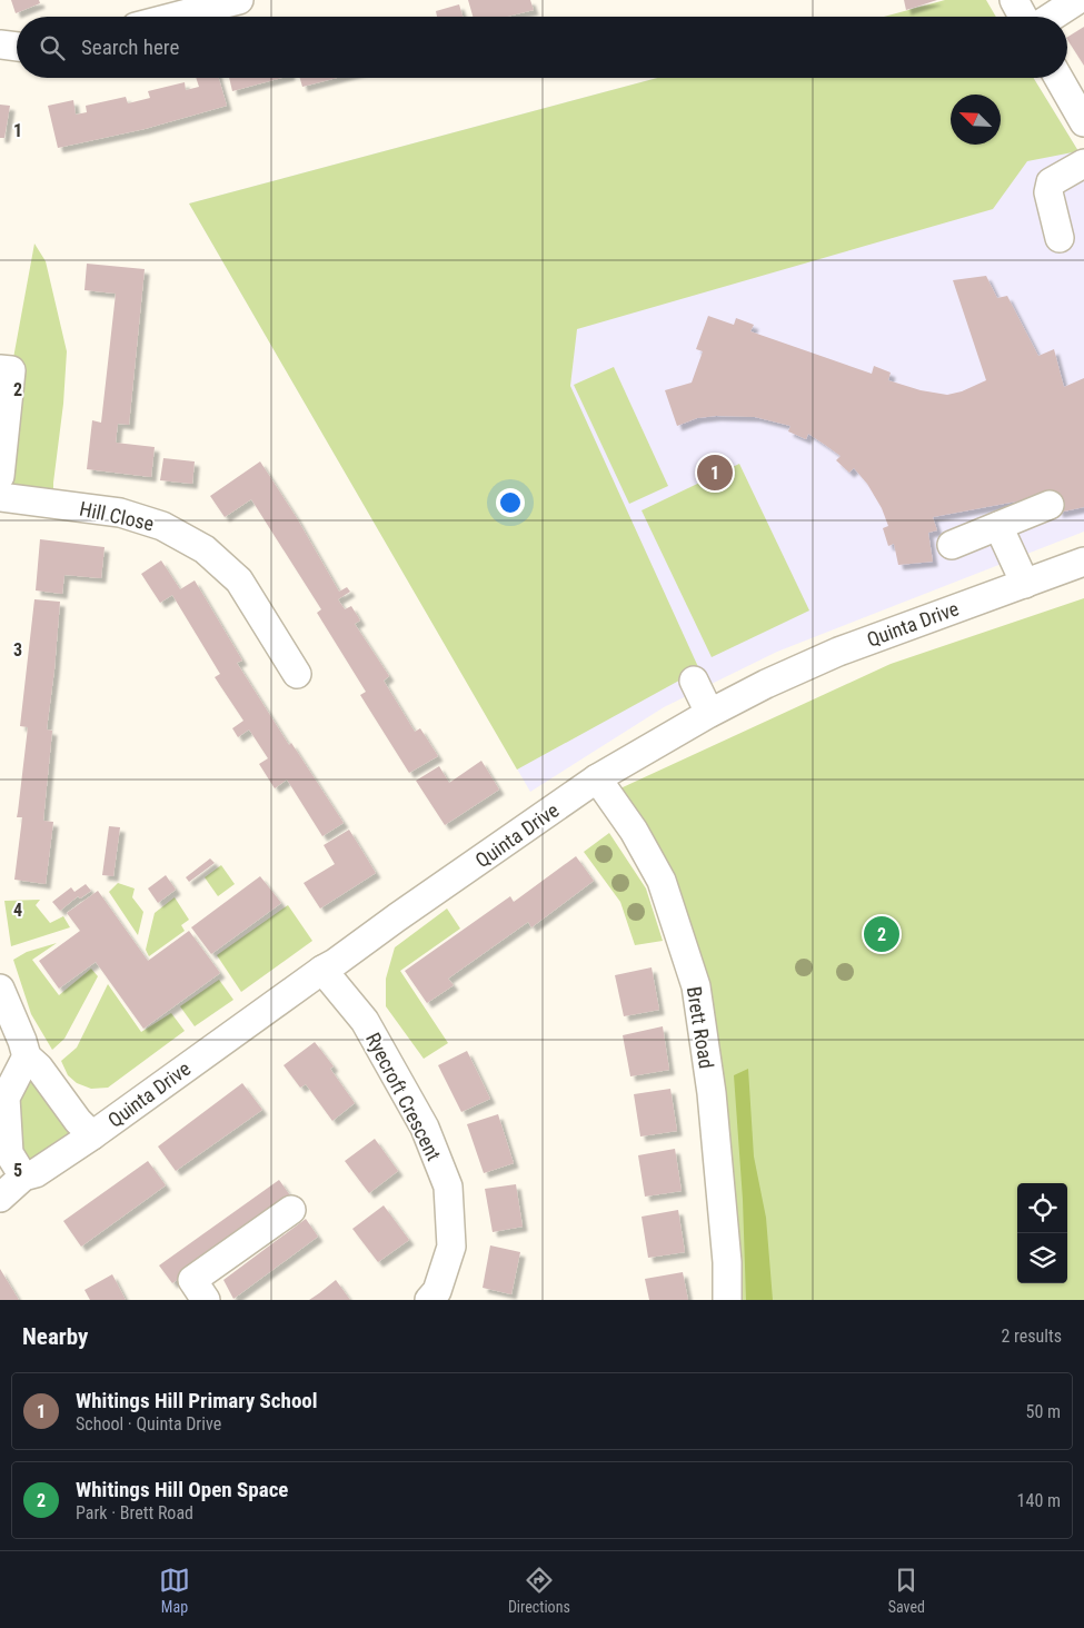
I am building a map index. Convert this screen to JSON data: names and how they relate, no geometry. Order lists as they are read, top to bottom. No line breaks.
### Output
{"streets":{"street":["Hill Close","Quinta Drive","Brett Road","Ryecroft Crescent"]},"crossings":[["Quinta Drive","Brett Road"],["Quinta Drive","Ryecroft Crescent"]],"north":"top left","page":{"search":"Search here","pins":["1","2"],"heading":["Nearby","2 results"],"list":[{"mark":"1","name":"Whitings Hill Primary School","note":"School · Quinta Drive","value":"50 m"},{"mark":"2","name":"Whitings Hill Open Space","note":"Park · Brett Road","value":"140 m"}],"nav":["Map","Directions","Saved"]},"grid":{"rows":["1","2","3","4","5"]}}
